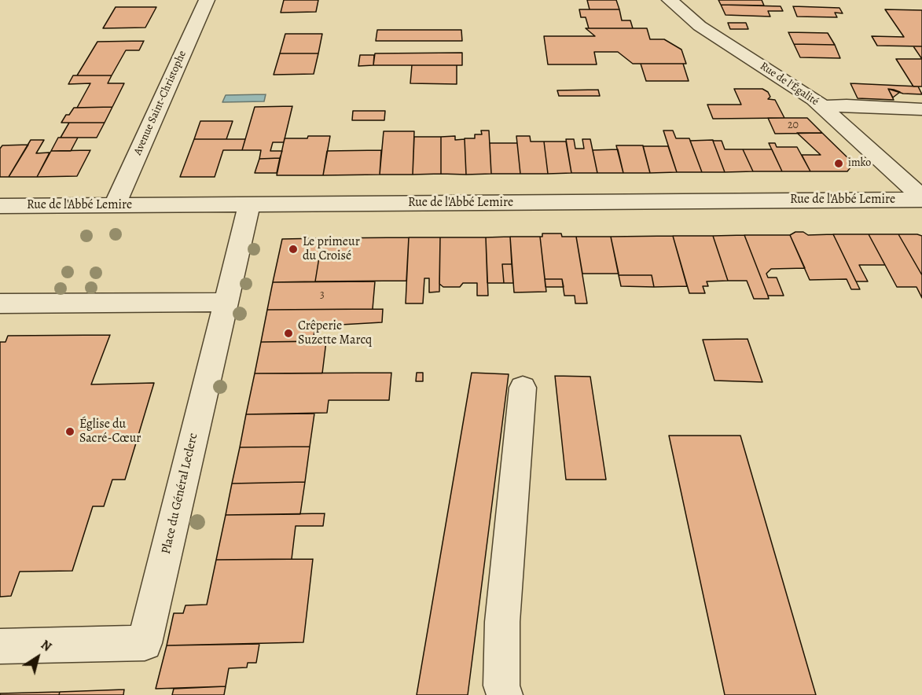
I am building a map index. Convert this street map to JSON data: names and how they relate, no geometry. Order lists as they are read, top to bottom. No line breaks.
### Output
{"streets":{"street":["Rue de l'Égalité","Avenue Saint-Christophe","Rue de l'Abbé Lemire","Place du Général Leclerc"]},"crossings":[["Rue de l'Égalité","Rue de l'Abbé Lemire"],["Avenue Saint-Christophe","Rue de l'Abbé Lemire"],["Rue de l'Abbé Lemire","Place du Général Leclerc"]],"places":["imko","Le primeur du Croisé","Crêperie Suzette Marcq","Église du Sacré-Cœur"],"house_numbers":["20","3"],"north":"top right"}
